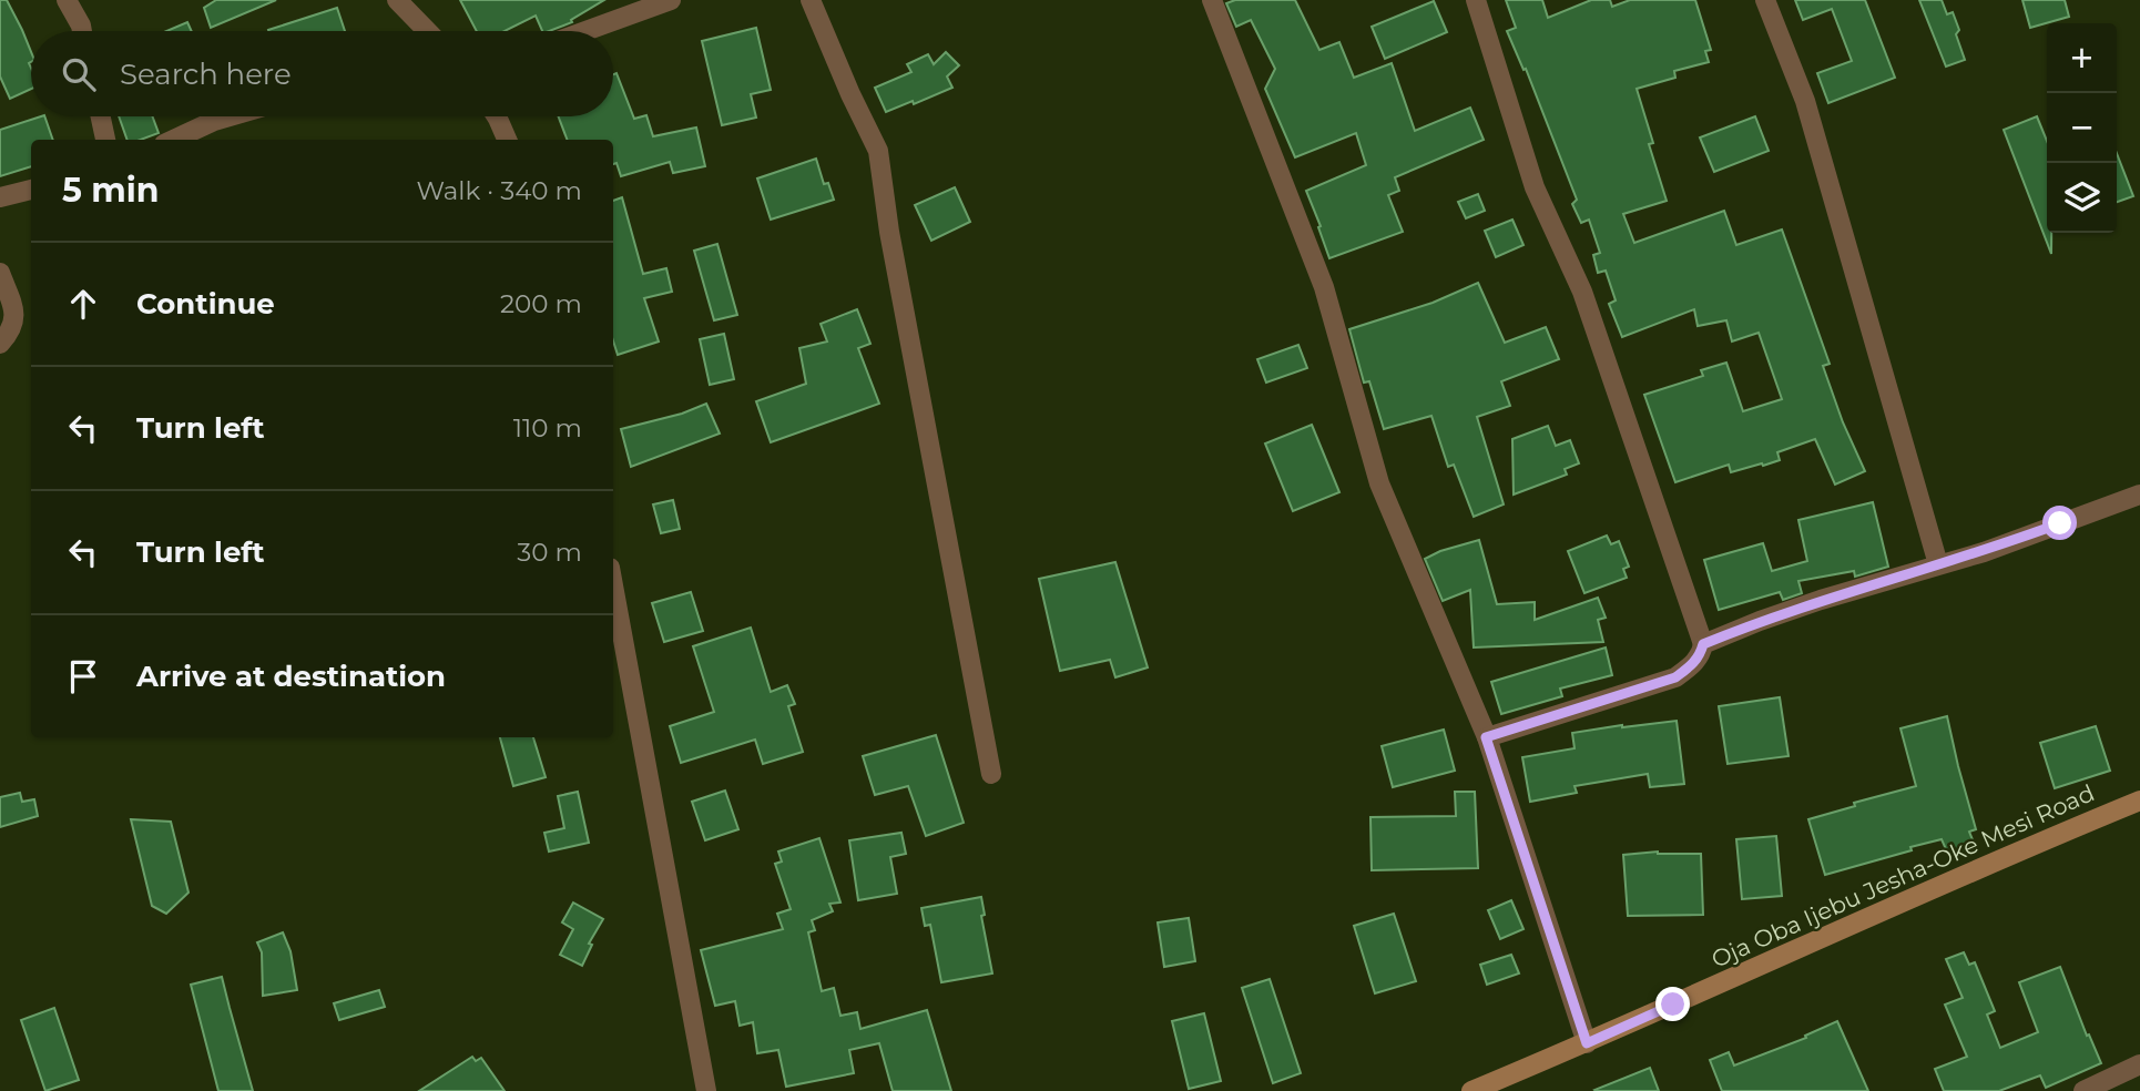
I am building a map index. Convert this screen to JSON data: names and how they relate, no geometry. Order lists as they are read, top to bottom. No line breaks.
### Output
{"streets":{"main road":["Oja Oba Ijebu Jesha-Oke Mesi Road"]},"page":{"map_buttons":["+","−"],"search":"Search here","heading":["5 min","Walk · 340 m"],"list":[["Continue","200 m"],["Turn left","110 m"],["Turn left","30 m"],"Arrive at destination"]}}
